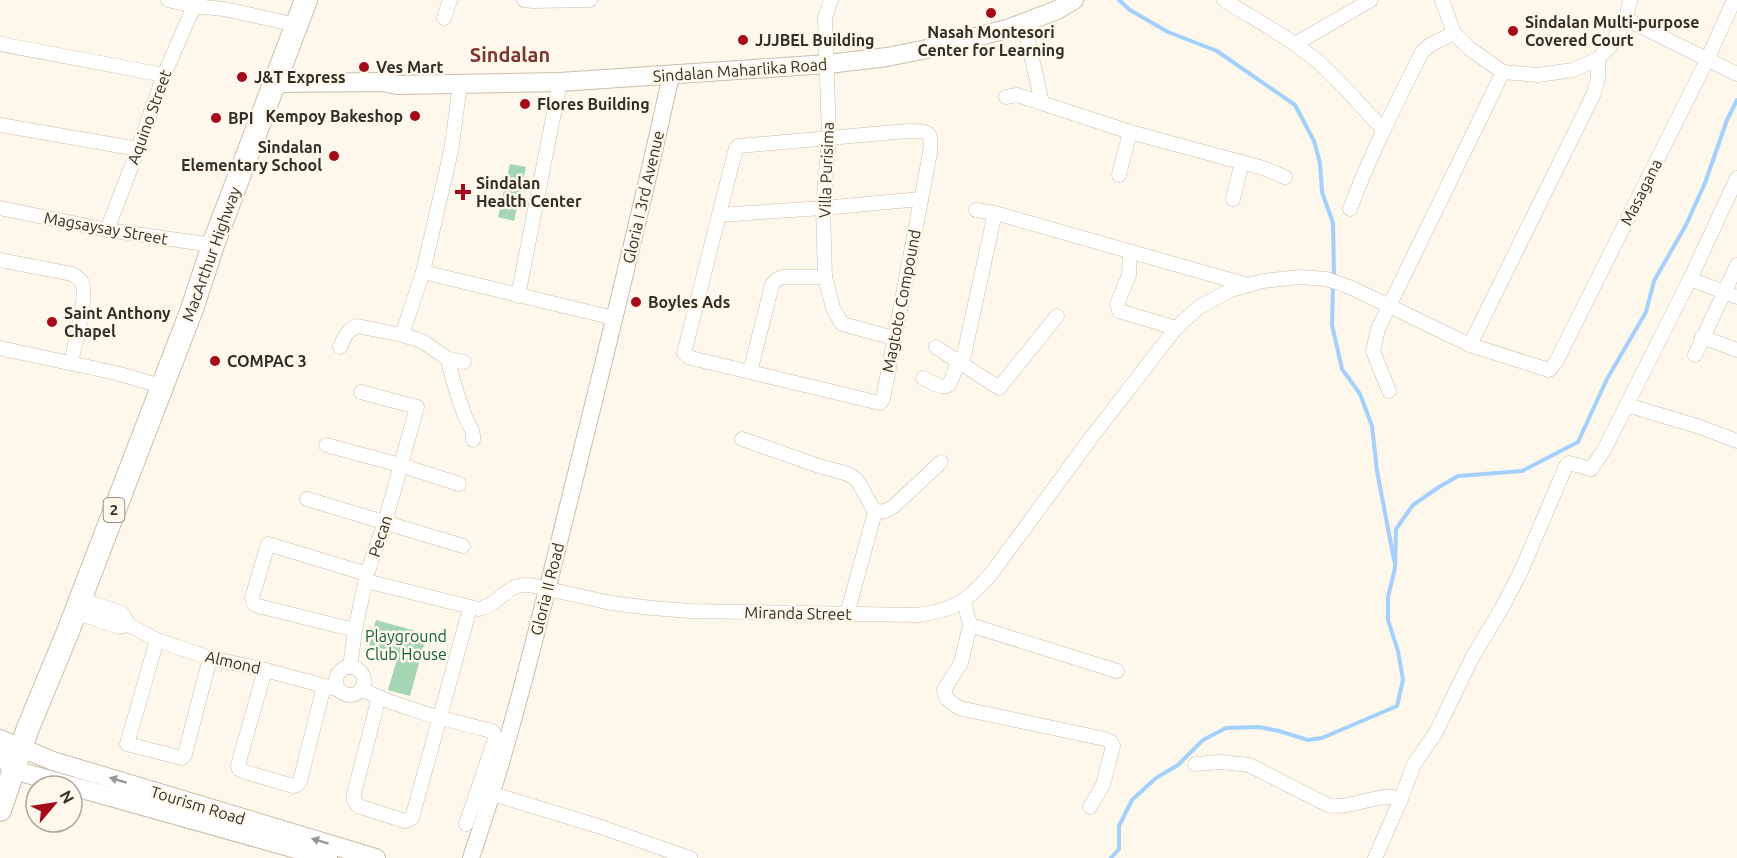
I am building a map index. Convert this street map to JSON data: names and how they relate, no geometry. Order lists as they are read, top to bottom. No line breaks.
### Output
{"streets":{"highway":["MacArthur Highway","2"],"main road":["Sindalan Maharlika Road","Tourism Road"],"street":["Aquino Street","Villa Purisima","Masagana","Gloria I 3rd Avenue","Magsaysay Street","Magtoto Compound","Pecan","Gloria II Road","Miranda Street","Almond"]},"crossings":[["Sindalan Maharlika Road","Villa Purisima"],["Sindalan Maharlika Road","Gloria I 3rd Avenue"],["Sindalan Maharlika Road","MacArthur Highway"],["Aquino Street","Magsaysay Street"],["Villa Purisima","Magtoto Compound"],["Gloria I 3rd Avenue","Gloria II Road"],["Magsaysay Street","MacArthur Highway"],["MacArthur Highway","Almond"],["MacArthur Highway","Tourism Road"],["Pecan","Almond"],["Gloria II Road","Miranda Street"]],"districts":["Sindalan"],"parks":["Playground Club House"],"places":{"other":["Nasah Montesori Center for Learning","Sindalan Multi-purpose Covered Court","JJJBEL Building","Ves Mart","J&T Express","Flores Building","Kempoy Bakeshop","BPI","Sindalan Elementary School","Boyles Ads","Saint Anthony Chapel","COMPAC 3"],"health":["Sindalan Health Center"]},"north":"top right"}
